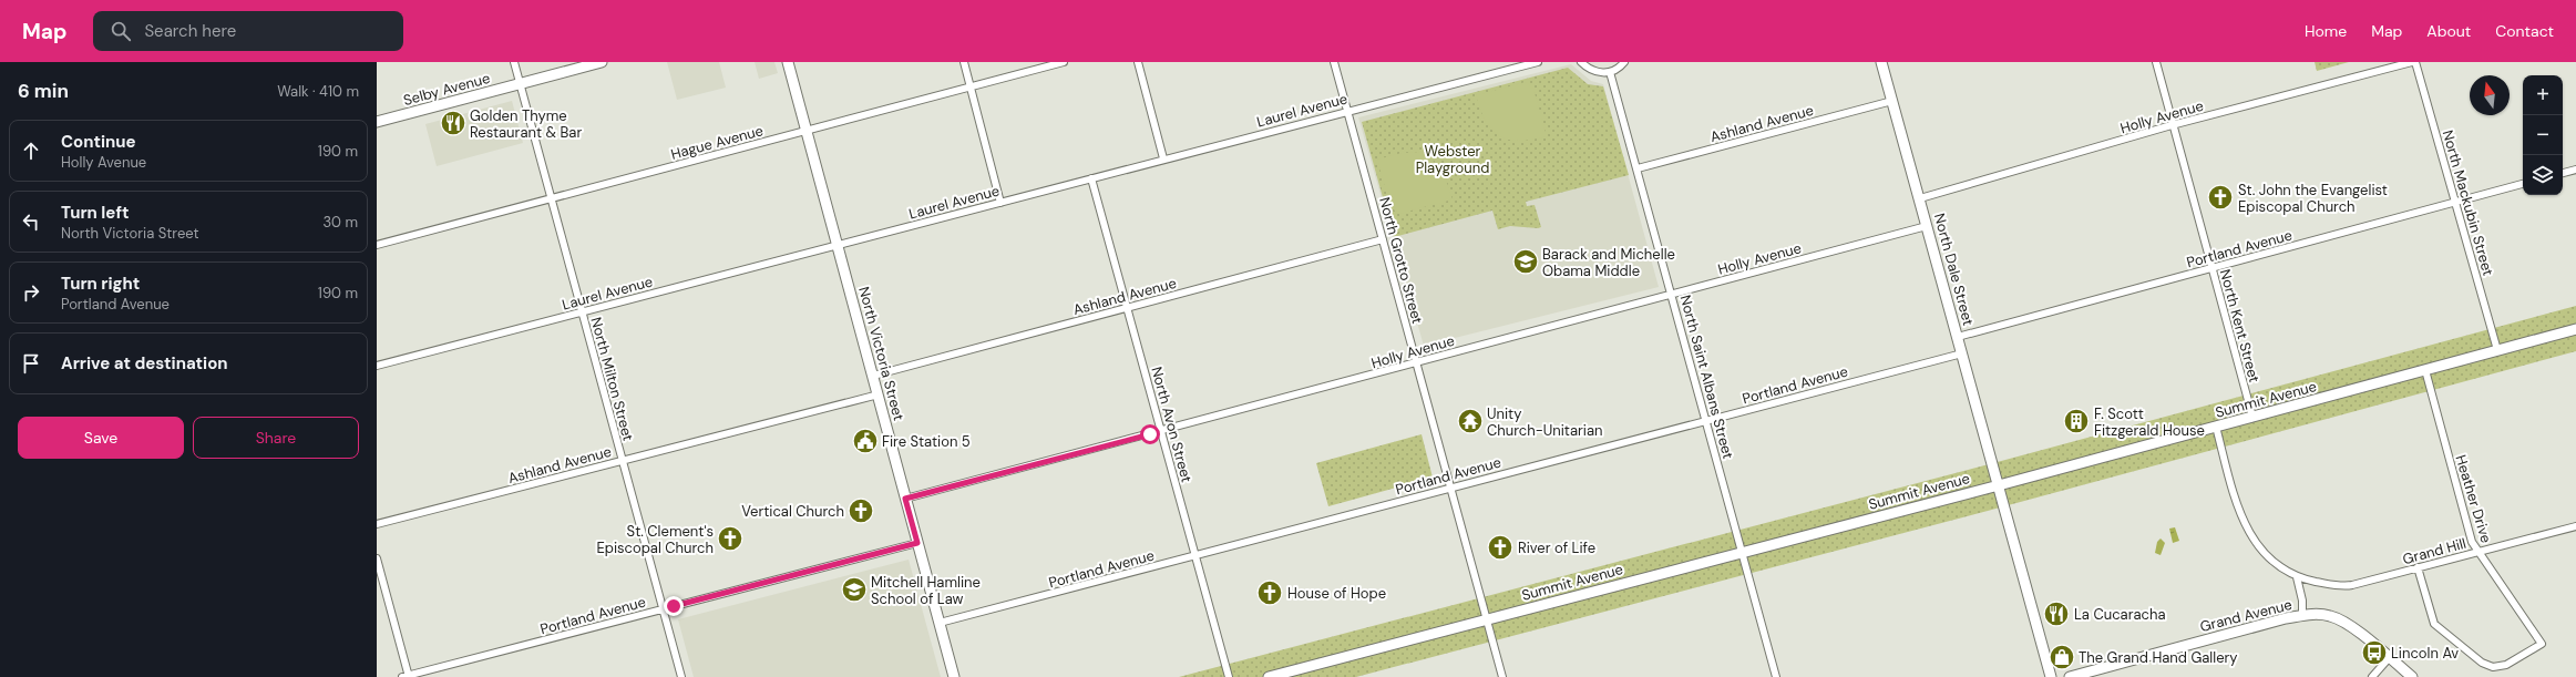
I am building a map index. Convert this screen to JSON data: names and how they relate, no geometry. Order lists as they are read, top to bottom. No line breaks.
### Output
{"streets":{"street":["Selby Avenue","Laurel Avenue","Holly Avenue","Ashland Avenue","Hague Avenue","North Mackubin Street","Portland Avenue","North Grotto Street","North Dale Street","North Kent Street","North Victoria Street","North Saint Albans Street","North Milton Street","Summit Avenue","North Avon Street","Heather Drive","Grand Hill","Grand Avenue"]},"crossings":[["Selby Avenue","North Milton Street"],["Laurel Avenue","North Grotto Street"],["Laurel Avenue","North Victoria Street"],["Laurel Avenue","North Milton Street"],["Laurel Avenue","North Avon Street"],["Holly Avenue","North Mackubin Street"],["Holly Avenue","North Grotto Street"],["Holly Avenue","North Dale Street"],["Holly Avenue","North Kent Street"],["Holly Avenue","North Victoria Street"],["Holly Avenue","North Saint Albans Street"],["Holly Avenue","North Avon Street"],["Ashland Avenue","North Grotto Street"],["Ashland Avenue","North Dale Street"],["Ashland Avenue","North Victoria Street"],["Ashland Avenue","North Saint Albans Street"],["Ashland Avenue","North Milton Street"],["Ashland Avenue","North Avon Street"],["Hague Avenue","North Victoria Street"],["Hague Avenue","North Milton Street"],["North Mackubin Street","Portland Avenue"],["North Mackubin Street","Summit Avenue"],["Portland Avenue","North Grotto Street"],["Portland Avenue","North Dale Street"],["Portland Avenue","North Kent Street"],["Portland Avenue","North Victoria Street"],["Portland Avenue","North Saint Albans Street"],["Portland Avenue","North Milton Street"],["Portland Avenue","North Avon Street"],["North Grotto Street","Summit Avenue"],["North Dale Street","Summit Avenue"],["North Kent Street","Summit Avenue"],["North Saint Albans Street","Summit Avenue"],["Summit Avenue","Heather Drive"],["Heather Drive","Grand Hill"]],"parks":["Webster Playground"],"places":{"restaurant":["Golden Thyme Restaurant & Bar","La Cucaracha"],"church":["St. John the Evangelist Episcopal Church","Vertical Church","St. Clement's Episcopal Church","River of Life","House of Hope"],"school or university":["Barack and Michelle Obama Middle","Mitchell Hamline School of Law"],"temple":["Unity Church-Unitarian"],"building":["F. Scott Fitzgerald House"],"public building":["Fire Station 5"],"bus stop":["Lincoln Av"],"shop":["The Grand Hand Gallery"]},"north":"top","page":{"header":"Map","search":"Search here","nav":["Home","Map","About","Contact"],"heading":["6 min","Walk · 410 m"],"map_buttons":["+","−"],"list":[["Continue","Holly Avenue","190 m"],["Turn left","North Victoria Street","30 m"],["Turn right","Portland Avenue","190 m"],"Arrive at destination"],"buttons":["Save","Share"]}}
